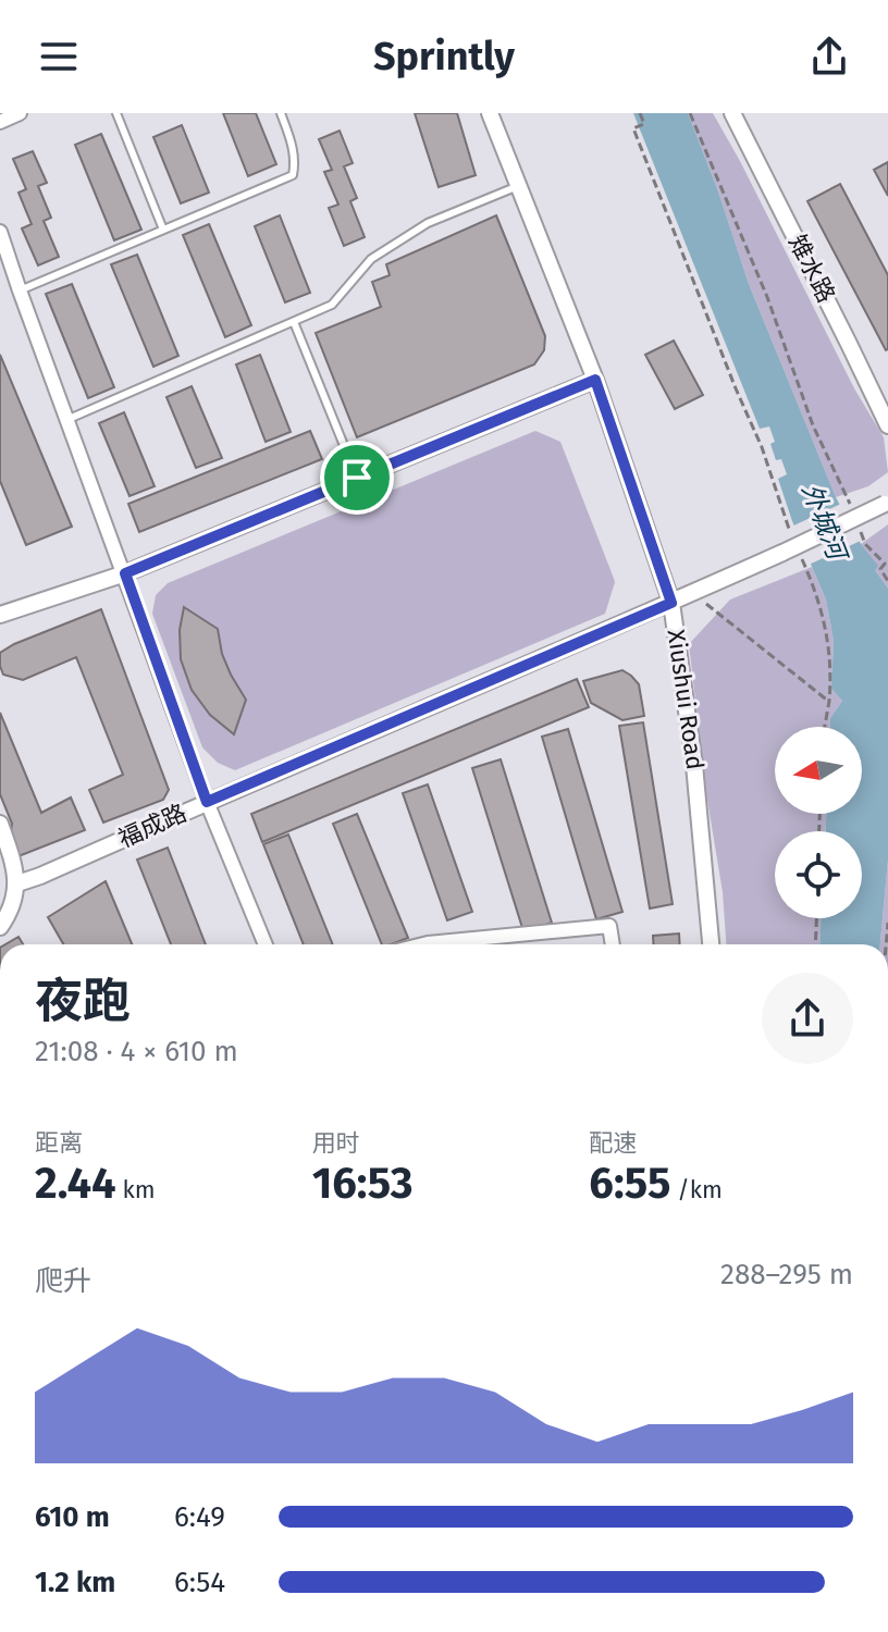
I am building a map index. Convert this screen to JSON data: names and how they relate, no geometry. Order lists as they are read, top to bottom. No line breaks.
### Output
{"streets":{"street":["雉水路","Xiushui Road","福成路"]},"crossings":[["Xiushui Road","福成路"]],"water":["外城河"],"north":"left","page":{"header":"Sprintly","heading":["夜跑","21:08 · 4 × 610 m"],"stats":[["距离","2.44 km"],["用时","16:53"],["配速","6:55 /km"]],"chart":["爬升","288–295 m"],"list":[{"name":"610 m","note":"6:49"},{"name":"1.2 km","note":"6:54"}]}}
